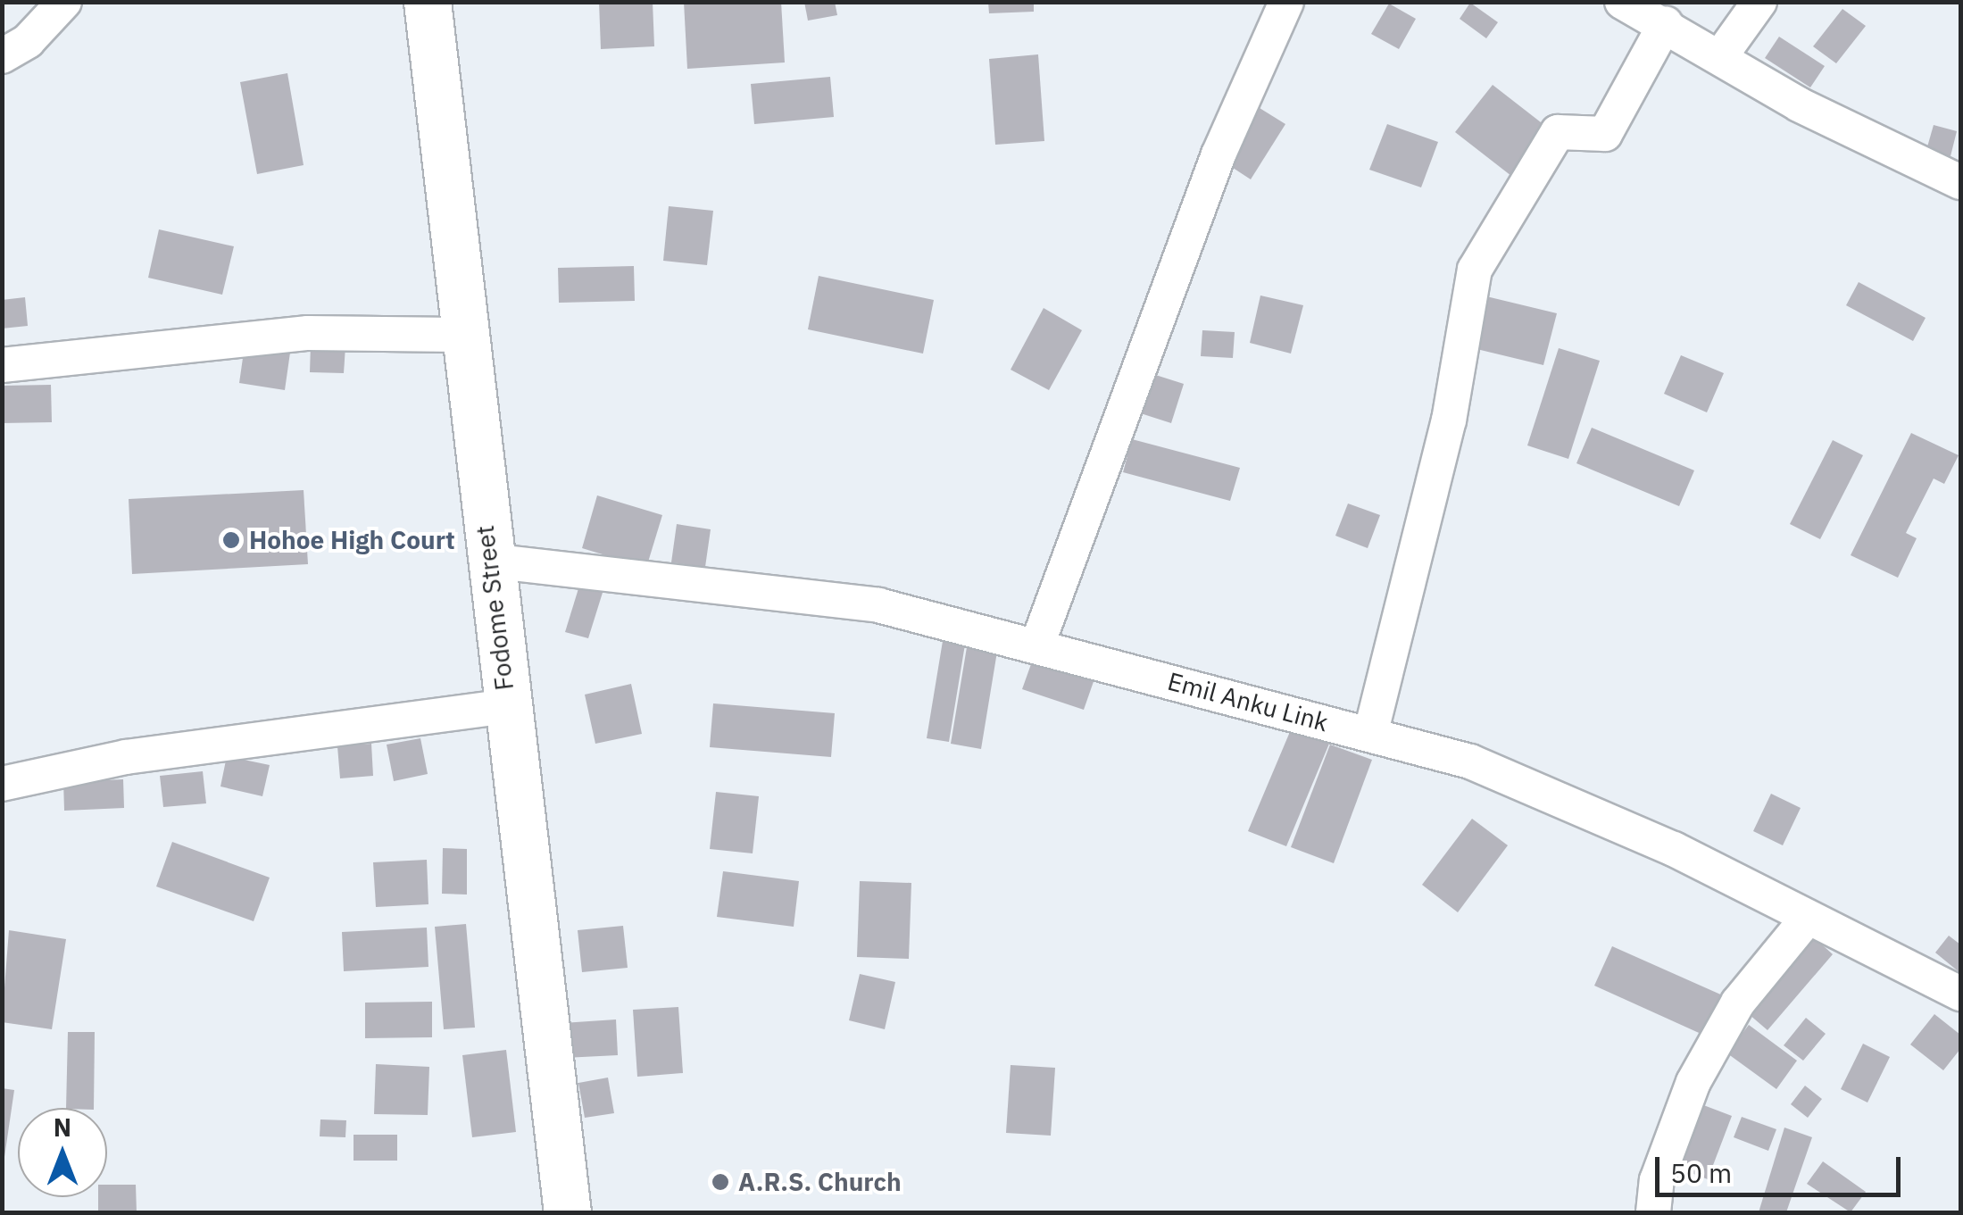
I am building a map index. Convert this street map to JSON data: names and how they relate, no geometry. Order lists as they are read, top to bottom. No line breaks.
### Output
{"streets":{"street":["Fodome Street","Emil Anku Link"]},"crossings":[["Fodome Street","Emil Anku Link"]],"places":["Hohoe High Court","A.R.S. Church"],"scale_bar":"50 m","north":"top"}
